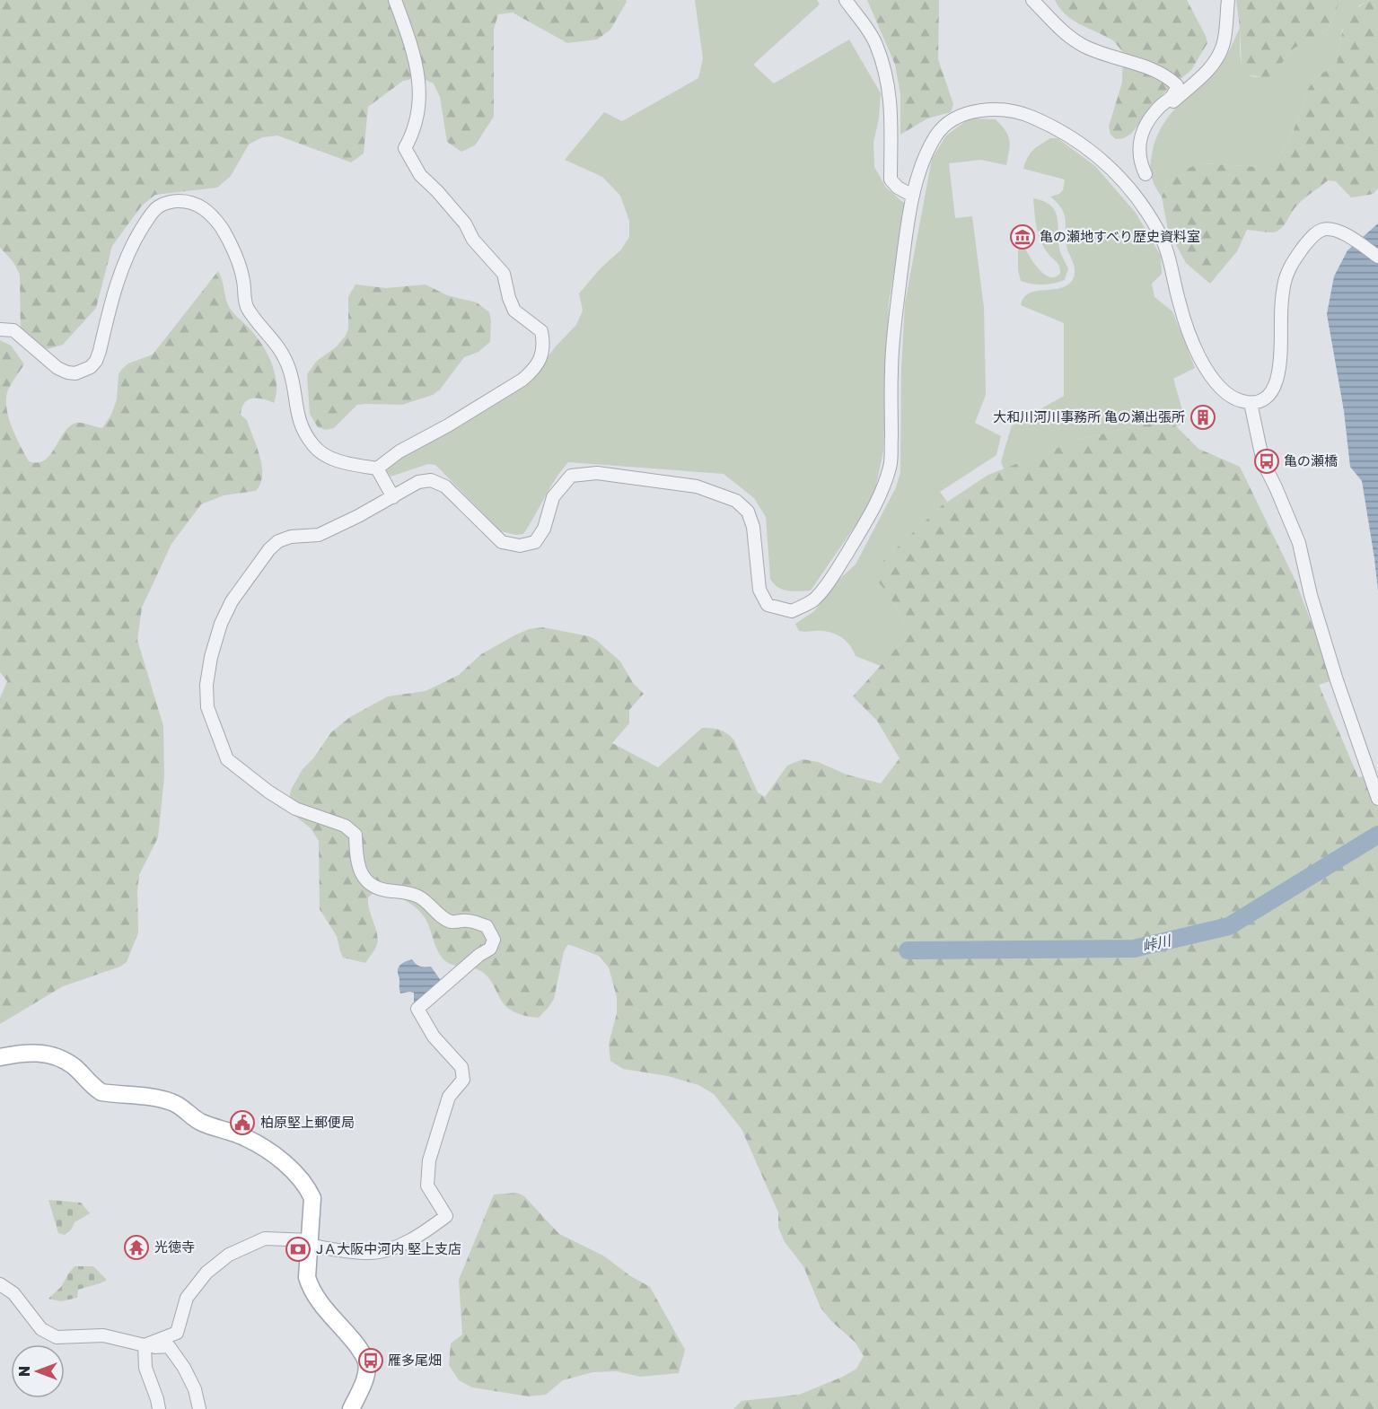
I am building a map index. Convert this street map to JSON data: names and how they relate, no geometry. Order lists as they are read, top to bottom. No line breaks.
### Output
{"water":["峠川"],"places":{"museum":["亀の瀬地すべり歴史資料室"],"building":["大和川河川事務所 亀の瀬出張所"],"bus stop":["亀の瀬橋","雁多尾畑"],"public building":["柏原堅上郵便局"],"temple":["光徳寺"],"bank":["JＡ大阪中河内 堅上支店"]},"north":"left"}
